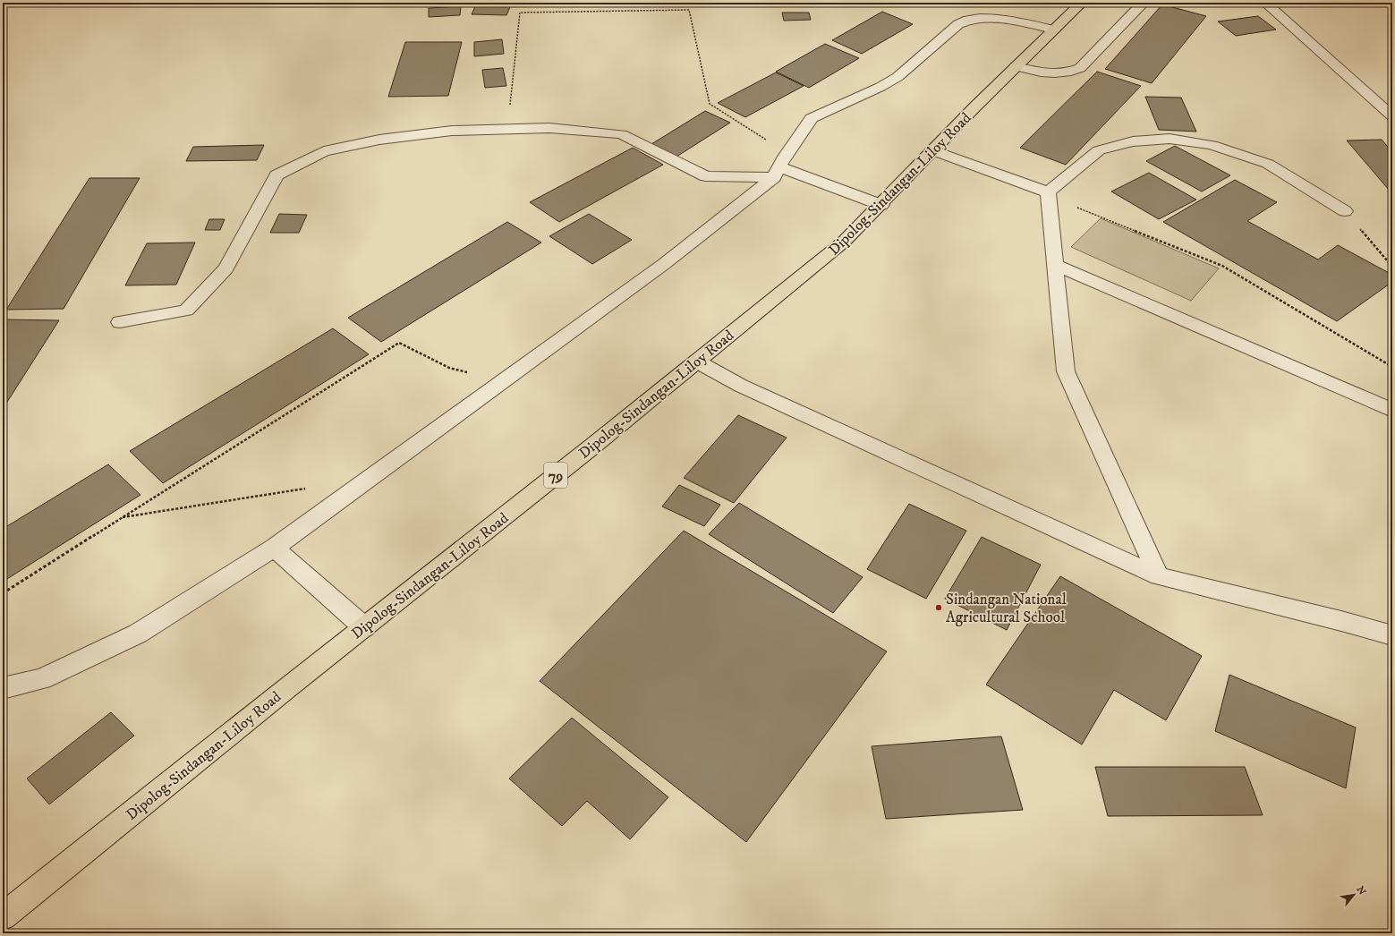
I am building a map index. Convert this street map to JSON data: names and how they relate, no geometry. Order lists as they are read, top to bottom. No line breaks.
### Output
{"streets":{"highway":["Dipolog-Sindangan-Liloy Road","79"]},"places":["Sindangan National Agricultural School"],"north":"top right"}
